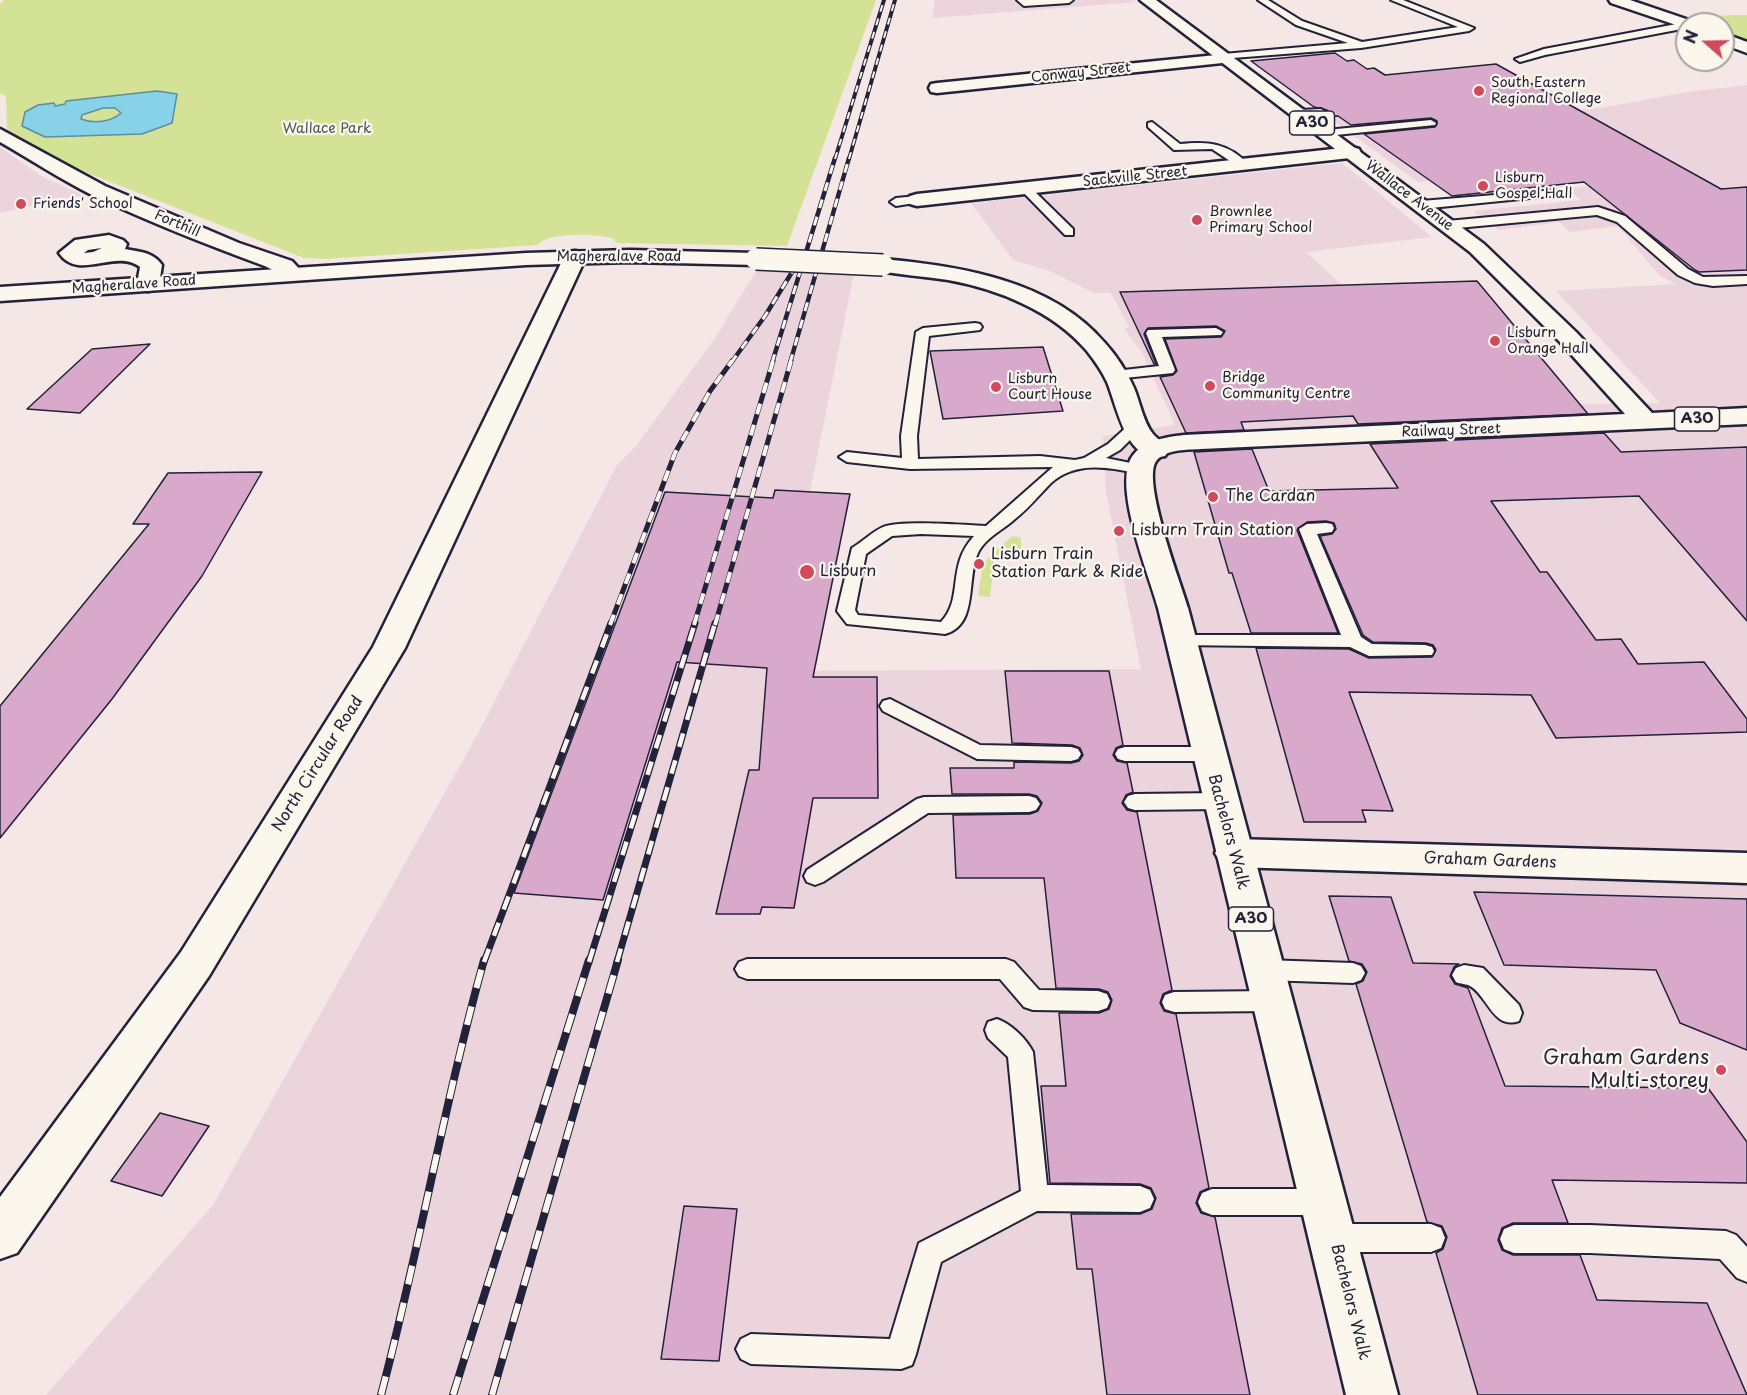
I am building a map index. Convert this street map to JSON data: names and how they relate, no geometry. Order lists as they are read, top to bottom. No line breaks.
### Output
{"streets":{"street":["Conway Street","A30","Sackville Street","Wallace Avenue","Forthill","Magheralave Road","Railway Street","North Circular Road","Bachelors Walk","Graham Gardens"]},"crossings":[["Conway Street","Wallace Avenue"],["Sackville Street","Wallace Avenue"],["Wallace Avenue","Railway Street"],["Forthill","Magheralave Road"],["Magheralave Road","Railway Street"],["Magheralave Road","North Circular Road"],["Magheralave Road","Bachelors Walk"],["Railway Street","Bachelors Walk"],["Bachelors Walk","Graham Gardens"]],"parks":["Wallace Park"],"places":["South Eastern Regional College","Lisburn Gospel Hall","Friends' School","Brownlee Primary School","Lisburn Orange Hall","Bridge Community Centre","Lisburn Court House","The Cardan","Lisburn Train Station","Lisburn Train Station Park & Ride","Lisburn","Graham Gardens Multi-storey"],"north":"left"}
